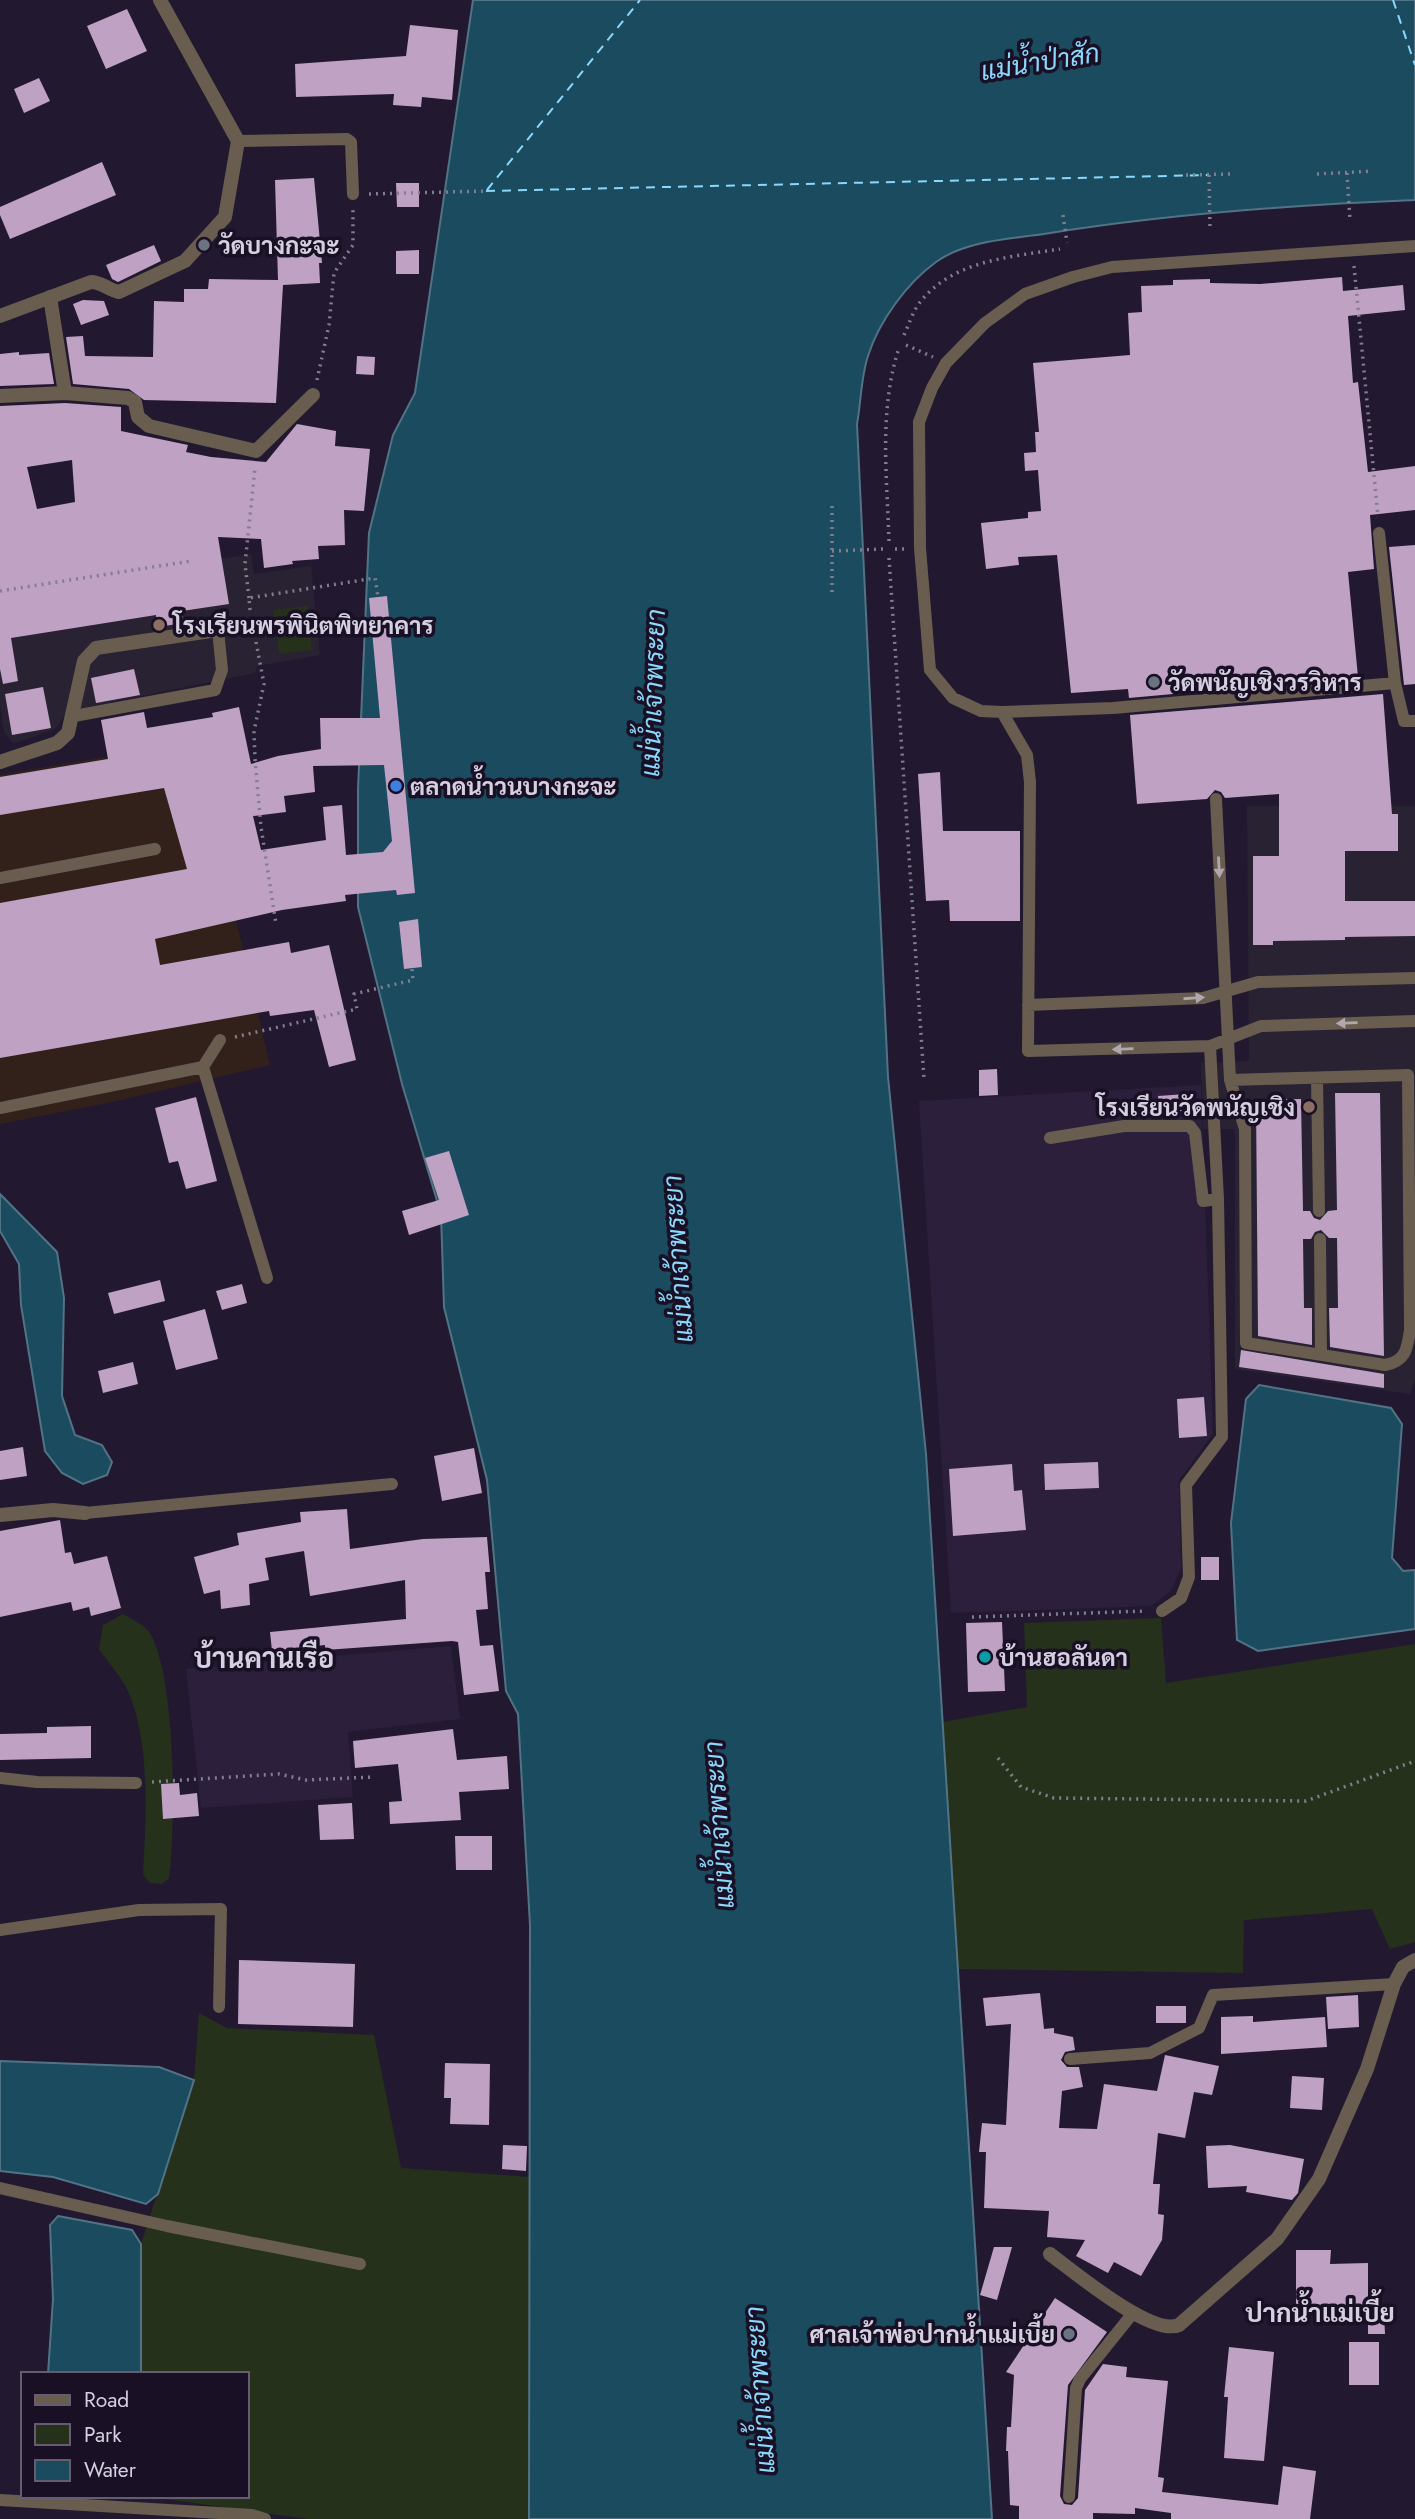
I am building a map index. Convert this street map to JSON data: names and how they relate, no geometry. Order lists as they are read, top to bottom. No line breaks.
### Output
{"districts":["บ้านคานเรือ","ปากน้ำแม่เบี้ย"],"water":["แม่น้ำป่าสัก","แม่น้ำเจ้าพระยา"],"places":["วัดบางกะจะ","โรงเรียนพรพินิตพิทยาคาร","วัดพนัญเชิงวรวิหาร","ตลาดน้ำวนบางกะจะ","โรงเรียนวัดพนัญเชิง","บ้านฮอลันดา","ศาลเจ้าพ่อปากน้ำแม่เบี้ย"],"legend":["Road","Park","Water"]}
